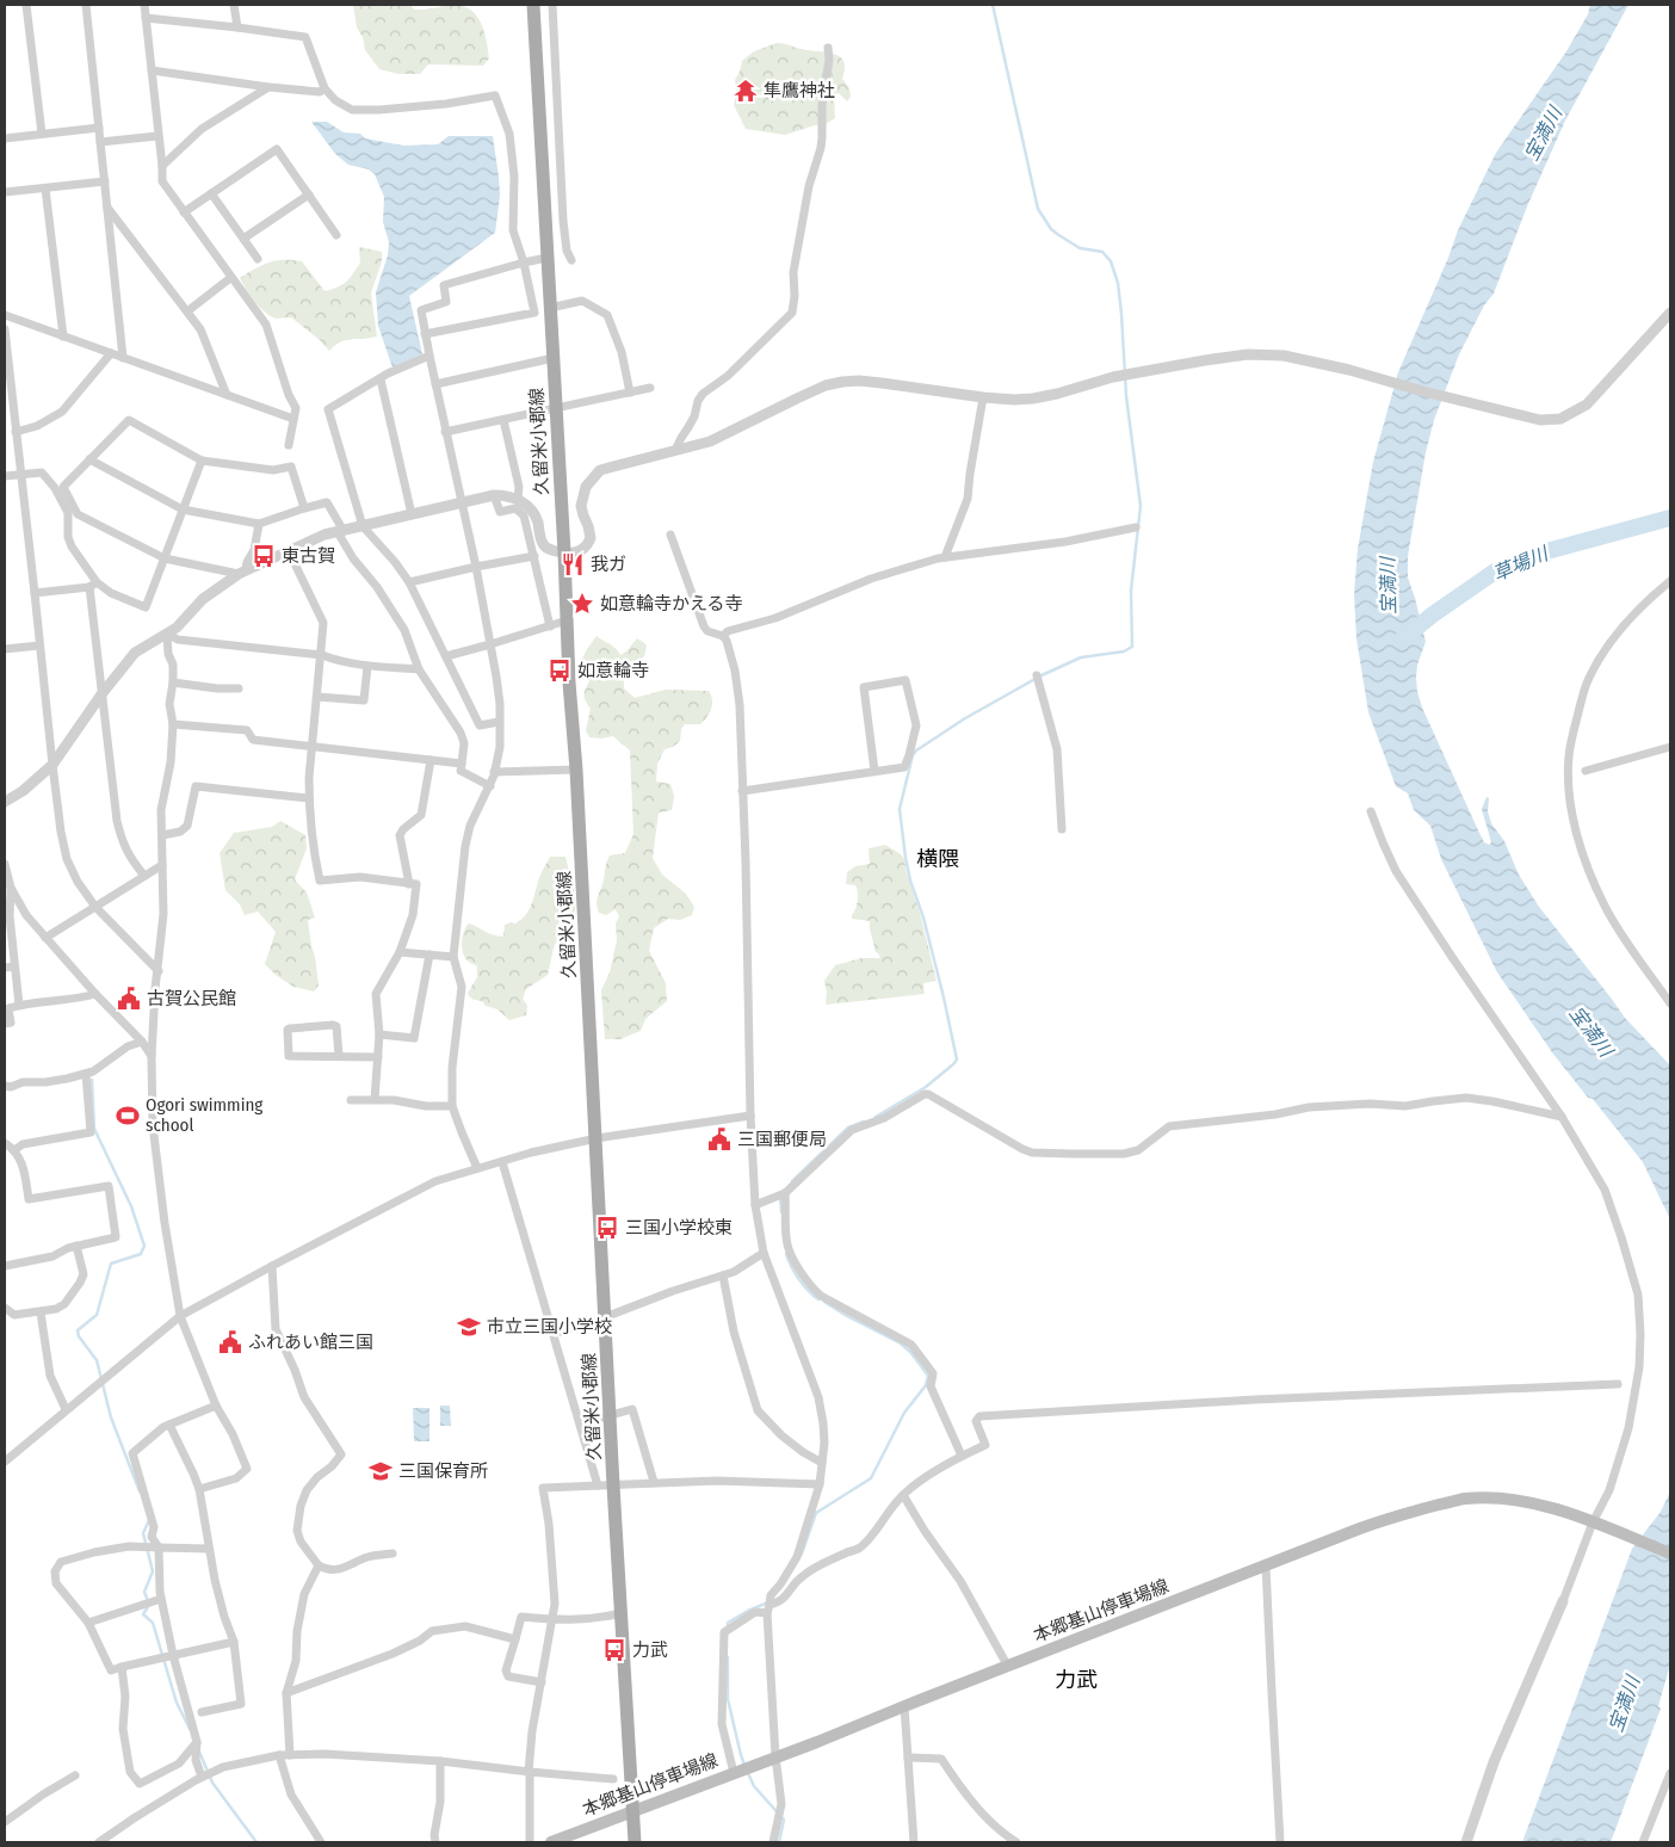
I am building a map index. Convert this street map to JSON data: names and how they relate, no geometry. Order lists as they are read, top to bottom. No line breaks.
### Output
{"streets":{"main road":["久留米小郡線","本郷基山停車場線"]},"crossings":[["久留米小郡線","本郷基山停車場線"]],"districts":["横隈","力武"],"water":["宝満川","草場川"],"places":{"temple":["隼鷹神社"],"bus stop":["東古賀","如意輪寺","三国小学校東","力武"],"restaurant":["我ガ"],"place":["如意輪寺かえる寺"],"public building":["古賀公民館","三国郵便局","ふれあい館三国"],"sports":["Ogori swimming school"],"school or university":["市立三国小学校","三国保育所"]}}
